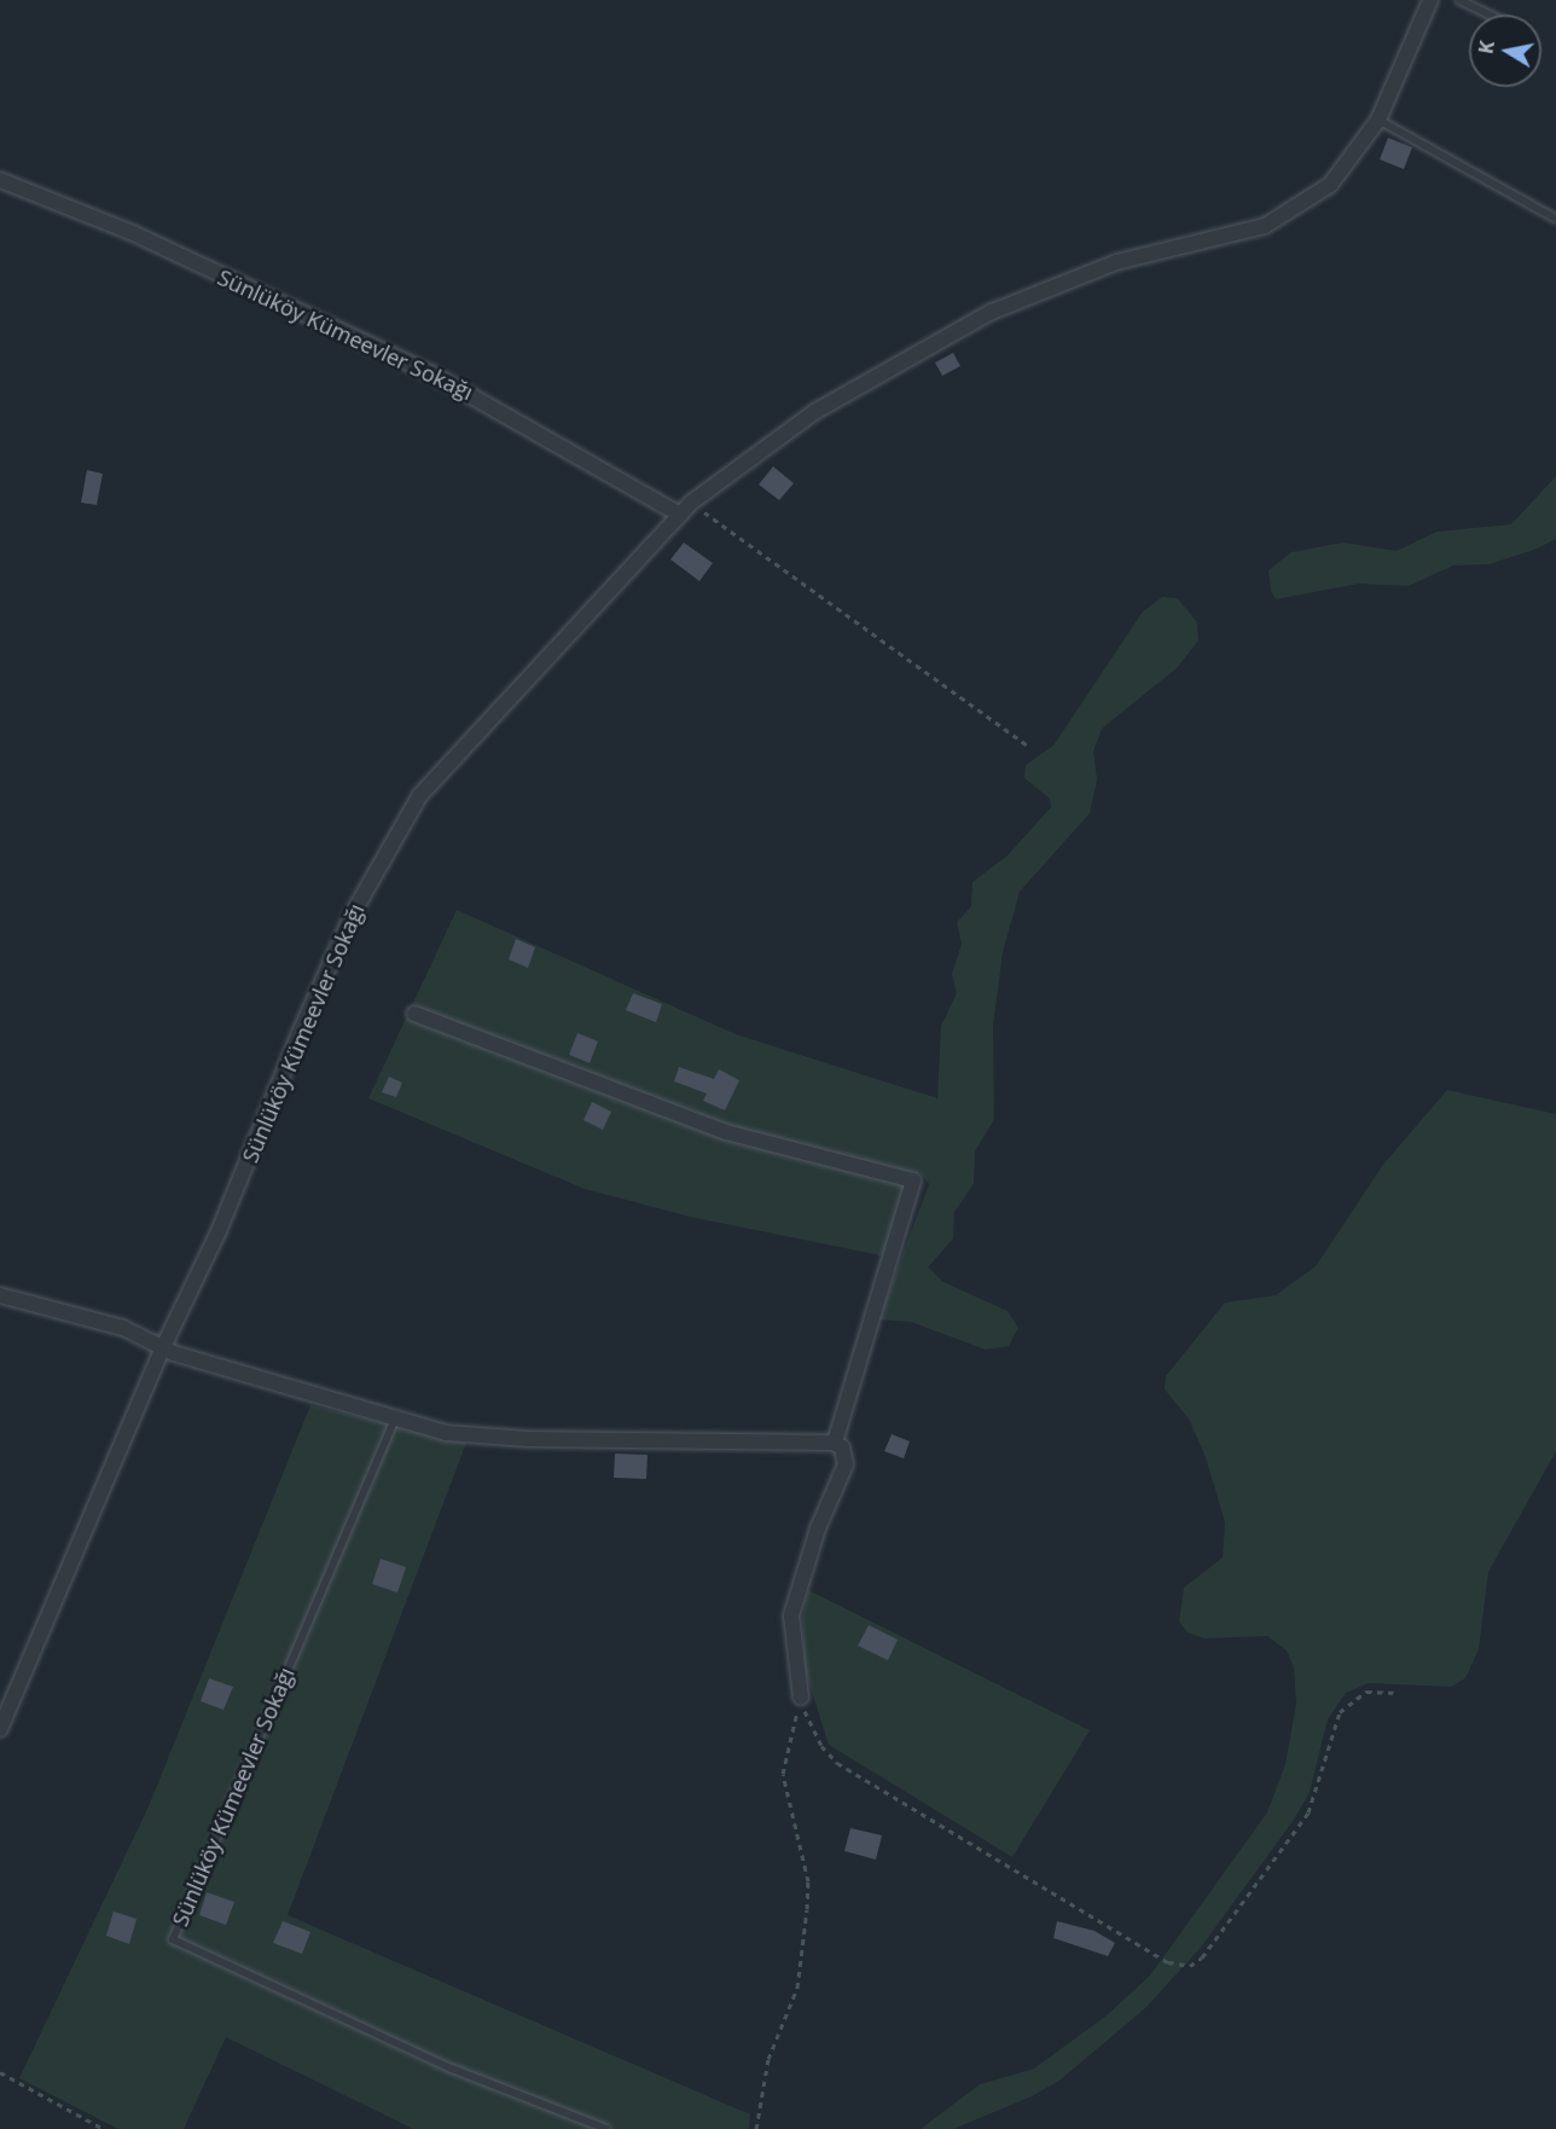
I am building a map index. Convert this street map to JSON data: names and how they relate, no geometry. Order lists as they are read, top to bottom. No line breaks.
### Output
{"streets":{"street":["Sünlüköy Kümeevler Sokağı"]},"north":"left"}
